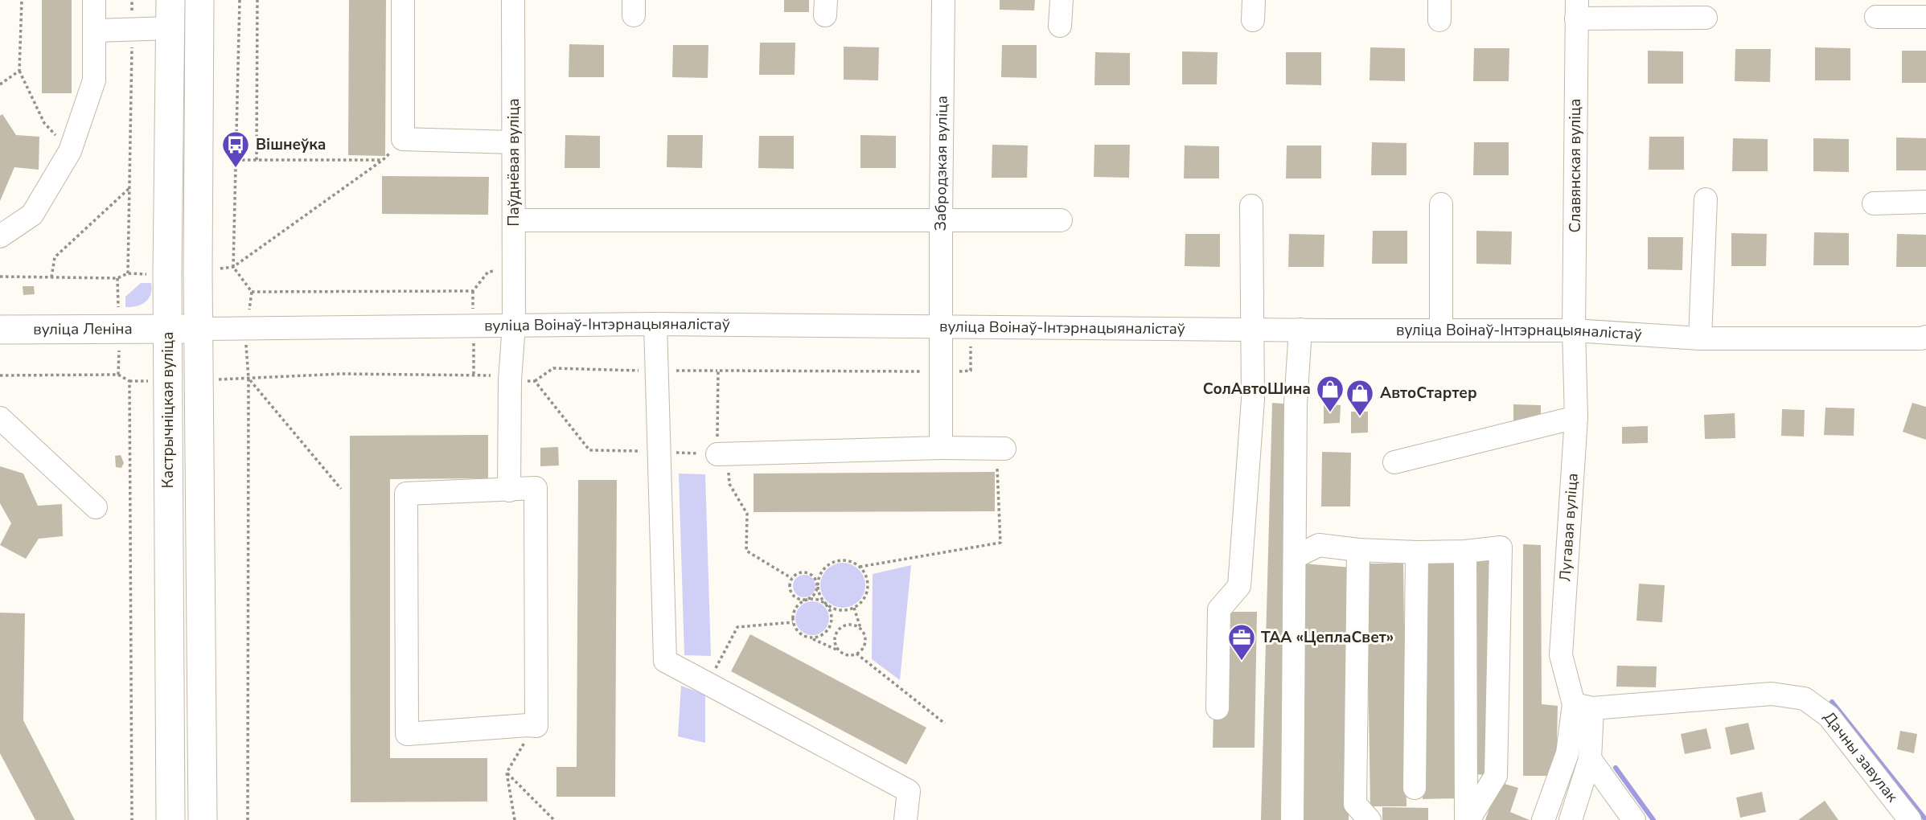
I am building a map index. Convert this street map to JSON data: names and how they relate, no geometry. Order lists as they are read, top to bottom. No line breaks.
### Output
{"streets":{"main road":["вуліца Леніна","Кастрычніцкая вуліца"],"street":["Паўднёвая вуліца","Забродзкая вуліца","Славянская вуліца","вуліца Воінаў-Інтэрнацыяналістаў","Лугавая вуліца","Дачны завулак"]},"crossings":[["Паўднёвая вуліца","вуліца Воінаў-Інтэрнацыяналістаў"],["Забродзкая вуліца","вуліца Воінаў-Інтэрнацыяналістаў"],["Славянская вуліца","вуліца Воінаў-Інтэрнацыяналістаў"],["Славянская вуліца","Лугавая вуліца"],["вуліца Воінаў-Інтэрнацыяналістаў","вуліца Леніна"],["вуліца Воінаў-Інтэрнацыяналістаў","Кастрычніцкая вуліца"],["вуліца Воінаў-Інтэрнацыяналістаў","Лугавая вуліца"],["вуліца Леніна","Кастрычніцкая вуліца"],["Лугавая вуліца","Дачны завулак"]],"places":{"bus stop":["Вішнеўка"],"shop":["СолАвтоШина","АвтоСтартер"],"office":["ТАА «ЦеплаСвет»"]}}
